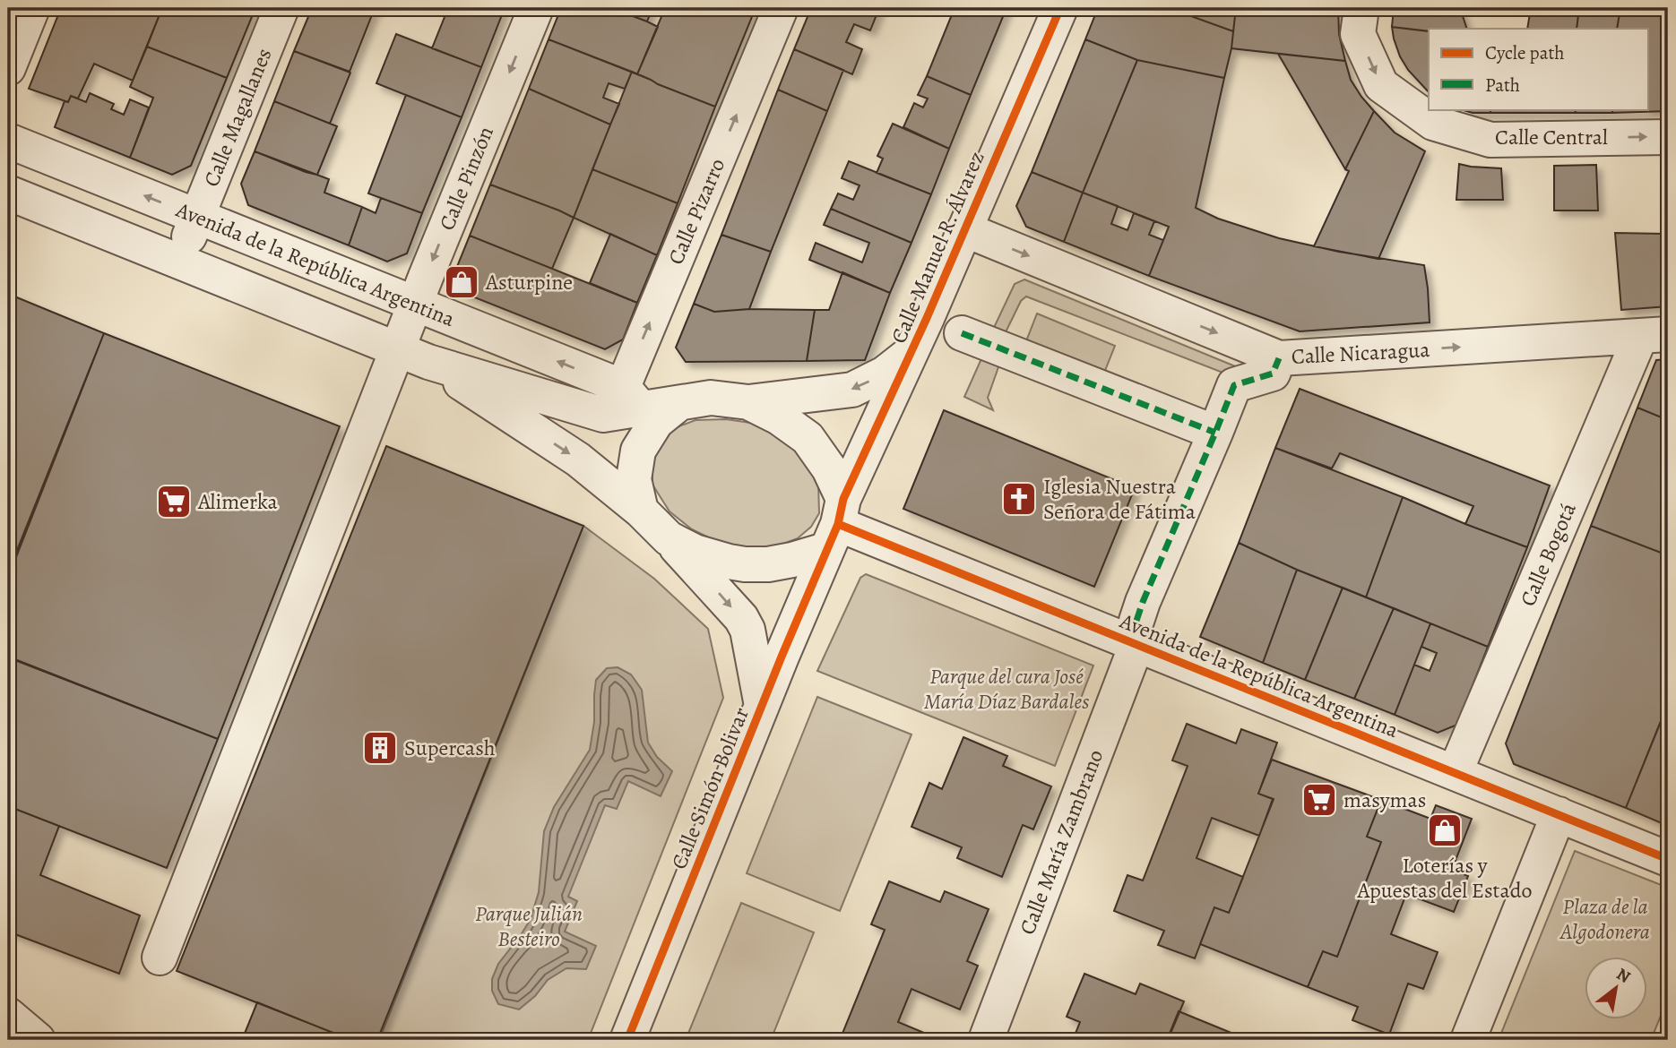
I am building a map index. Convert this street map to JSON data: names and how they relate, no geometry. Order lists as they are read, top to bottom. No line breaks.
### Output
{"streets":{"street":["Calle Magallanes","Calle Central","Calle Pinzón","Calle Pizarro","Calle Manuel R. Álvarez","Avenida de la República Argentina","Calle Nicaragua","Calle Bogotá","Calle Simón Bolivar","Calle María Zambrano"]},"crossings":[["Calle Magallanes","Avenida de la República Argentina"],["Calle Pinzón","Avenida de la República Argentina"],["Calle Pizarro","Avenida de la República Argentina"],["Calle Manuel R. Álvarez","Avenida de la República Argentina"],["Calle Manuel R. Álvarez","Calle Nicaragua"],["Calle Manuel R. Álvarez","Calle Simón Bolivar"],["Avenida de la República Argentina","Calle Bogotá"],["Avenida de la República Argentina","Calle Simón Bolivar"],["Avenida de la República Argentina","Calle María Zambrano"],["Calle Nicaragua","Calle Bogotá"],["Calle Nicaragua","Calle María Zambrano"]],"one_way":["Calle Central","Calle Pizarro"],"parks":["Parque del cura José María Díaz Bardales","Plaza de la Algodonera","Parque Julián Besteiro"],"places":{"shop":["Asturpine","Loterías y Apuestas del Estado"],"church":["Iglesia Nuestra Señora de Fátima"],"supermarket":["Alimerka","masymas"],"building":["Supercash"]},"legend":["Cycle path","Path"],"north":"top right"}
